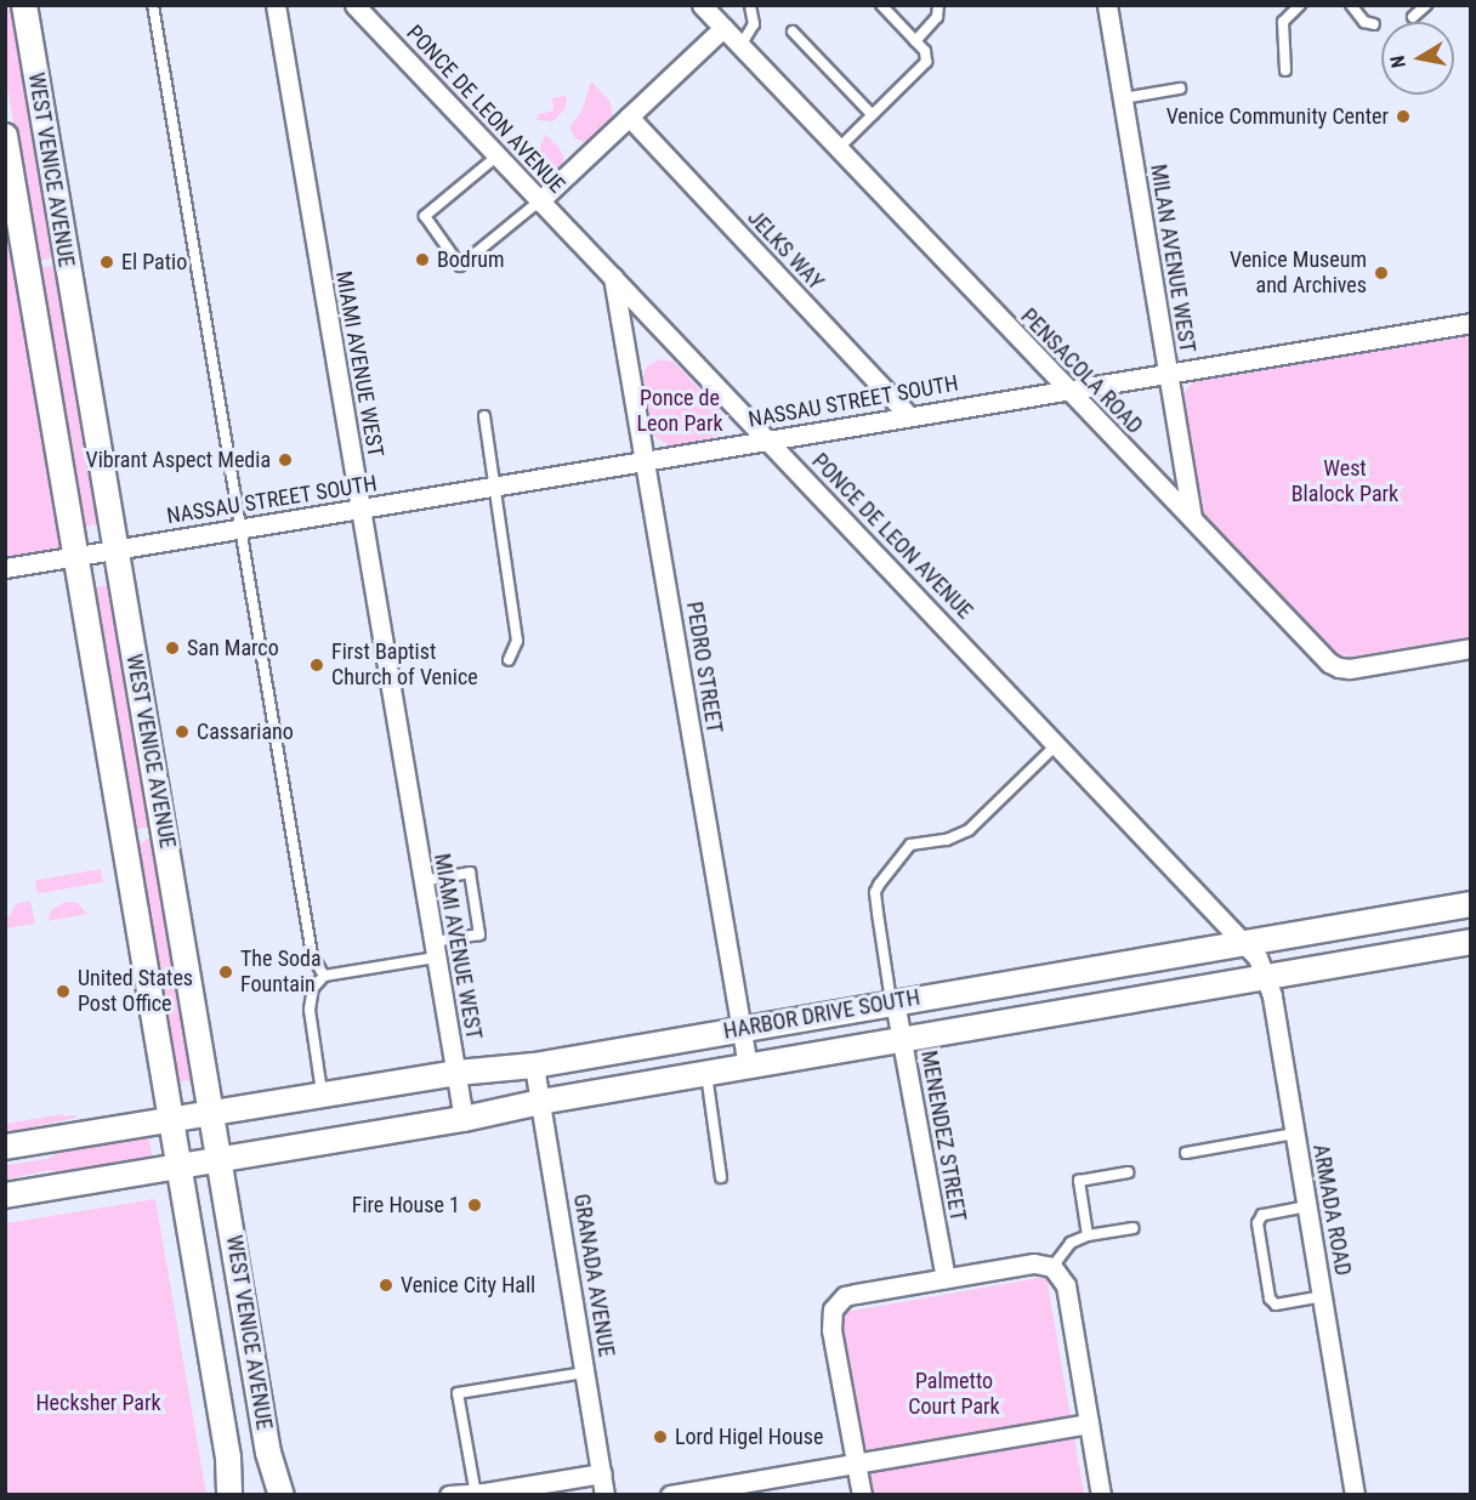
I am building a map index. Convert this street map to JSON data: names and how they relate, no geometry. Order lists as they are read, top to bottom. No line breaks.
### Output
{"streets":{"street":["PONCE DE LEON AVENUE","WEST VENICE AVENUE","JELKS WAY","MILAN AVENUE WEST","MIAMI AVENUE WEST","PENSACOLA ROAD","NASSAU STREET SOUTH","PEDRO STREET","HARBOR DRIVE SOUTH","MENENDEZ STREET","ARMADA ROAD","GRANADA AVENUE"]},"crossings":[["PONCE DE LEON AVENUE","NASSAU STREET SOUTH"],["PONCE DE LEON AVENUE","PEDRO STREET"],["PONCE DE LEON AVENUE","HARBOR DRIVE SOUTH"],["PONCE DE LEON AVENUE","ARMADA ROAD"],["WEST VENICE AVENUE","NASSAU STREET SOUTH"],["WEST VENICE AVENUE","HARBOR DRIVE SOUTH"],["JELKS WAY","NASSAU STREET SOUTH"],["MILAN AVENUE WEST","PENSACOLA ROAD"],["MILAN AVENUE WEST","NASSAU STREET SOUTH"],["MIAMI AVENUE WEST","NASSAU STREET SOUTH"],["MIAMI AVENUE WEST","HARBOR DRIVE SOUTH"],["PENSACOLA ROAD","NASSAU STREET SOUTH"],["NASSAU STREET SOUTH","PEDRO STREET"],["PEDRO STREET","HARBOR DRIVE SOUTH"],["HARBOR DRIVE SOUTH","MENENDEZ STREET"],["HARBOR DRIVE SOUTH","ARMADA ROAD"],["HARBOR DRIVE SOUTH","GRANADA AVENUE"]],"parks":["Ponce de Leon Park","West Blalock Park","Palmetto Court Park","Hecksher Park"],"places":["Venice Community Center","Bodrum","El Patio","Venice Museum and Archives","Vibrant Aspect Media","San Marco","First Baptist Church of Venice","Cassariano","The Soda Fountain","United States Post Office","Fire House 1","Venice City Hall","Lord Higel House"],"north":"left"}
